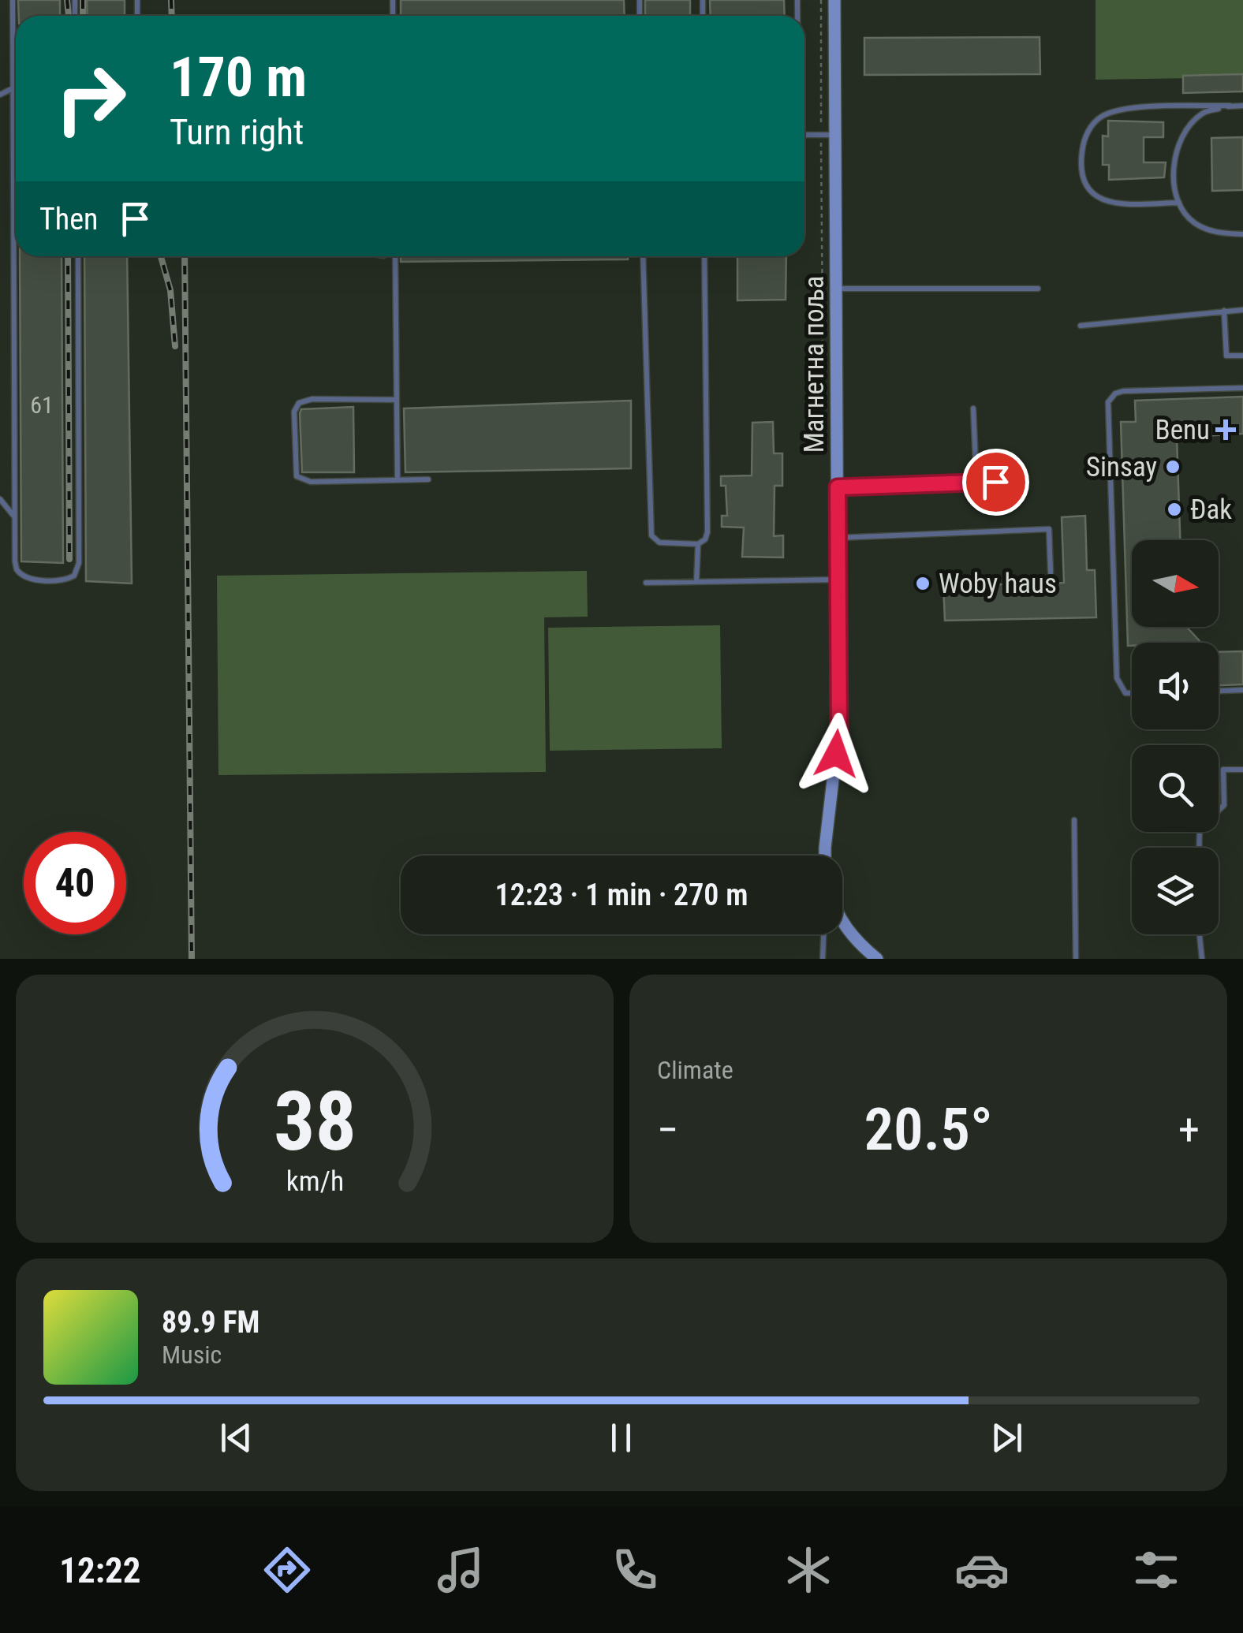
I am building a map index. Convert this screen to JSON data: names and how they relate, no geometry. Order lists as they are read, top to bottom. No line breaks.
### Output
{"streets":{"street":["Магнетна поља"]},"places":{"health":["Benu"],"other":["Sinsay","Đak","Woby haus"]},"house_numbers":["61"],"north":"right","page":{"turn":["170 m","Turn right"],"then":"Then","limit":"40","trip":"12:23 · 1 min · 270 m","tile":"Climate","heat":["−","20.5°","+"],"song":["89.9 FM","Music"],"tabs":"12:22","gauge":["38","km/h"]}}
